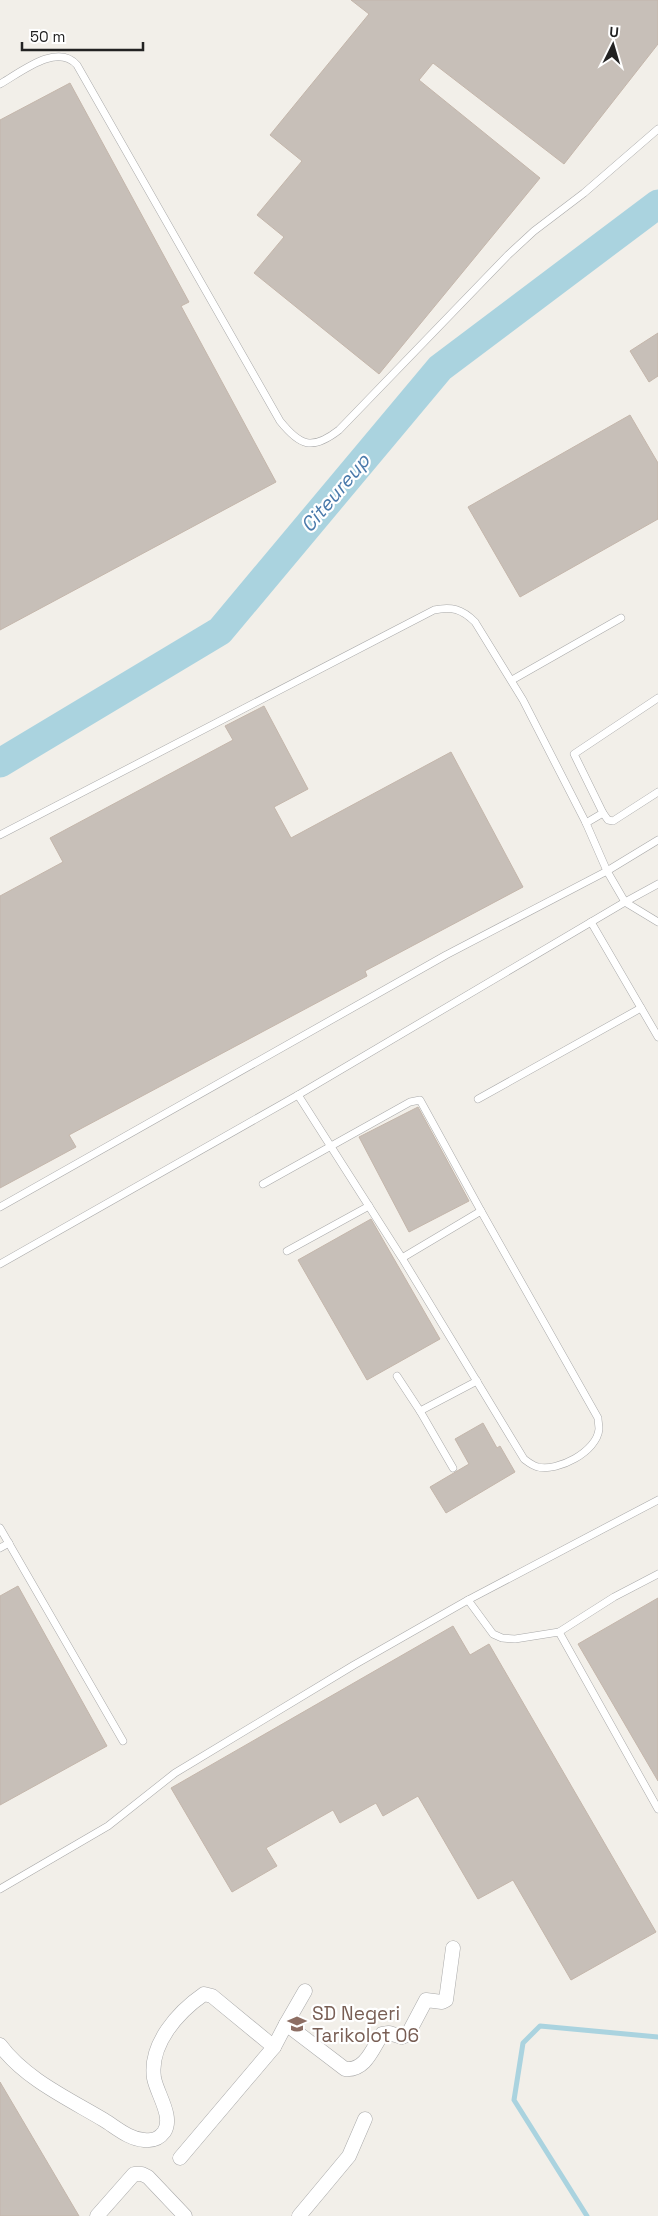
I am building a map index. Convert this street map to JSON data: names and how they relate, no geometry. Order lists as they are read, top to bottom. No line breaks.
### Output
{"water":["Citeureup"],"places":{"school or university":["SD Negeri Tarikolot 06"]},"scale_bar":"50 m","north":"top"}
